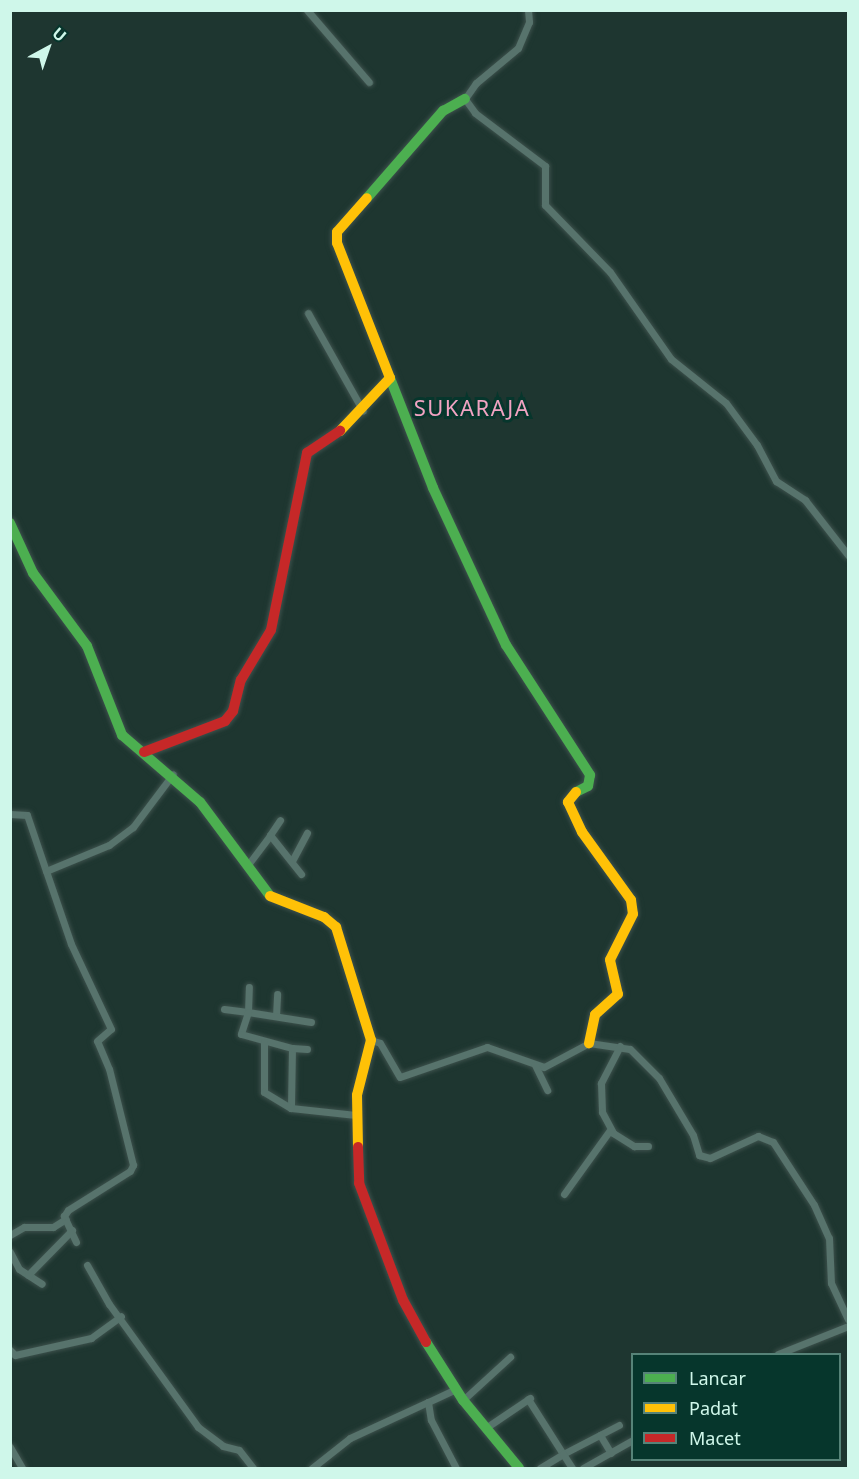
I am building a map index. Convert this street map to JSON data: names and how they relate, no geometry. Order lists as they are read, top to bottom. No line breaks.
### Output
{"districts":["SUKARAJA"],"legend":["Lancar","Padat","Macet"],"north":"top right"}
